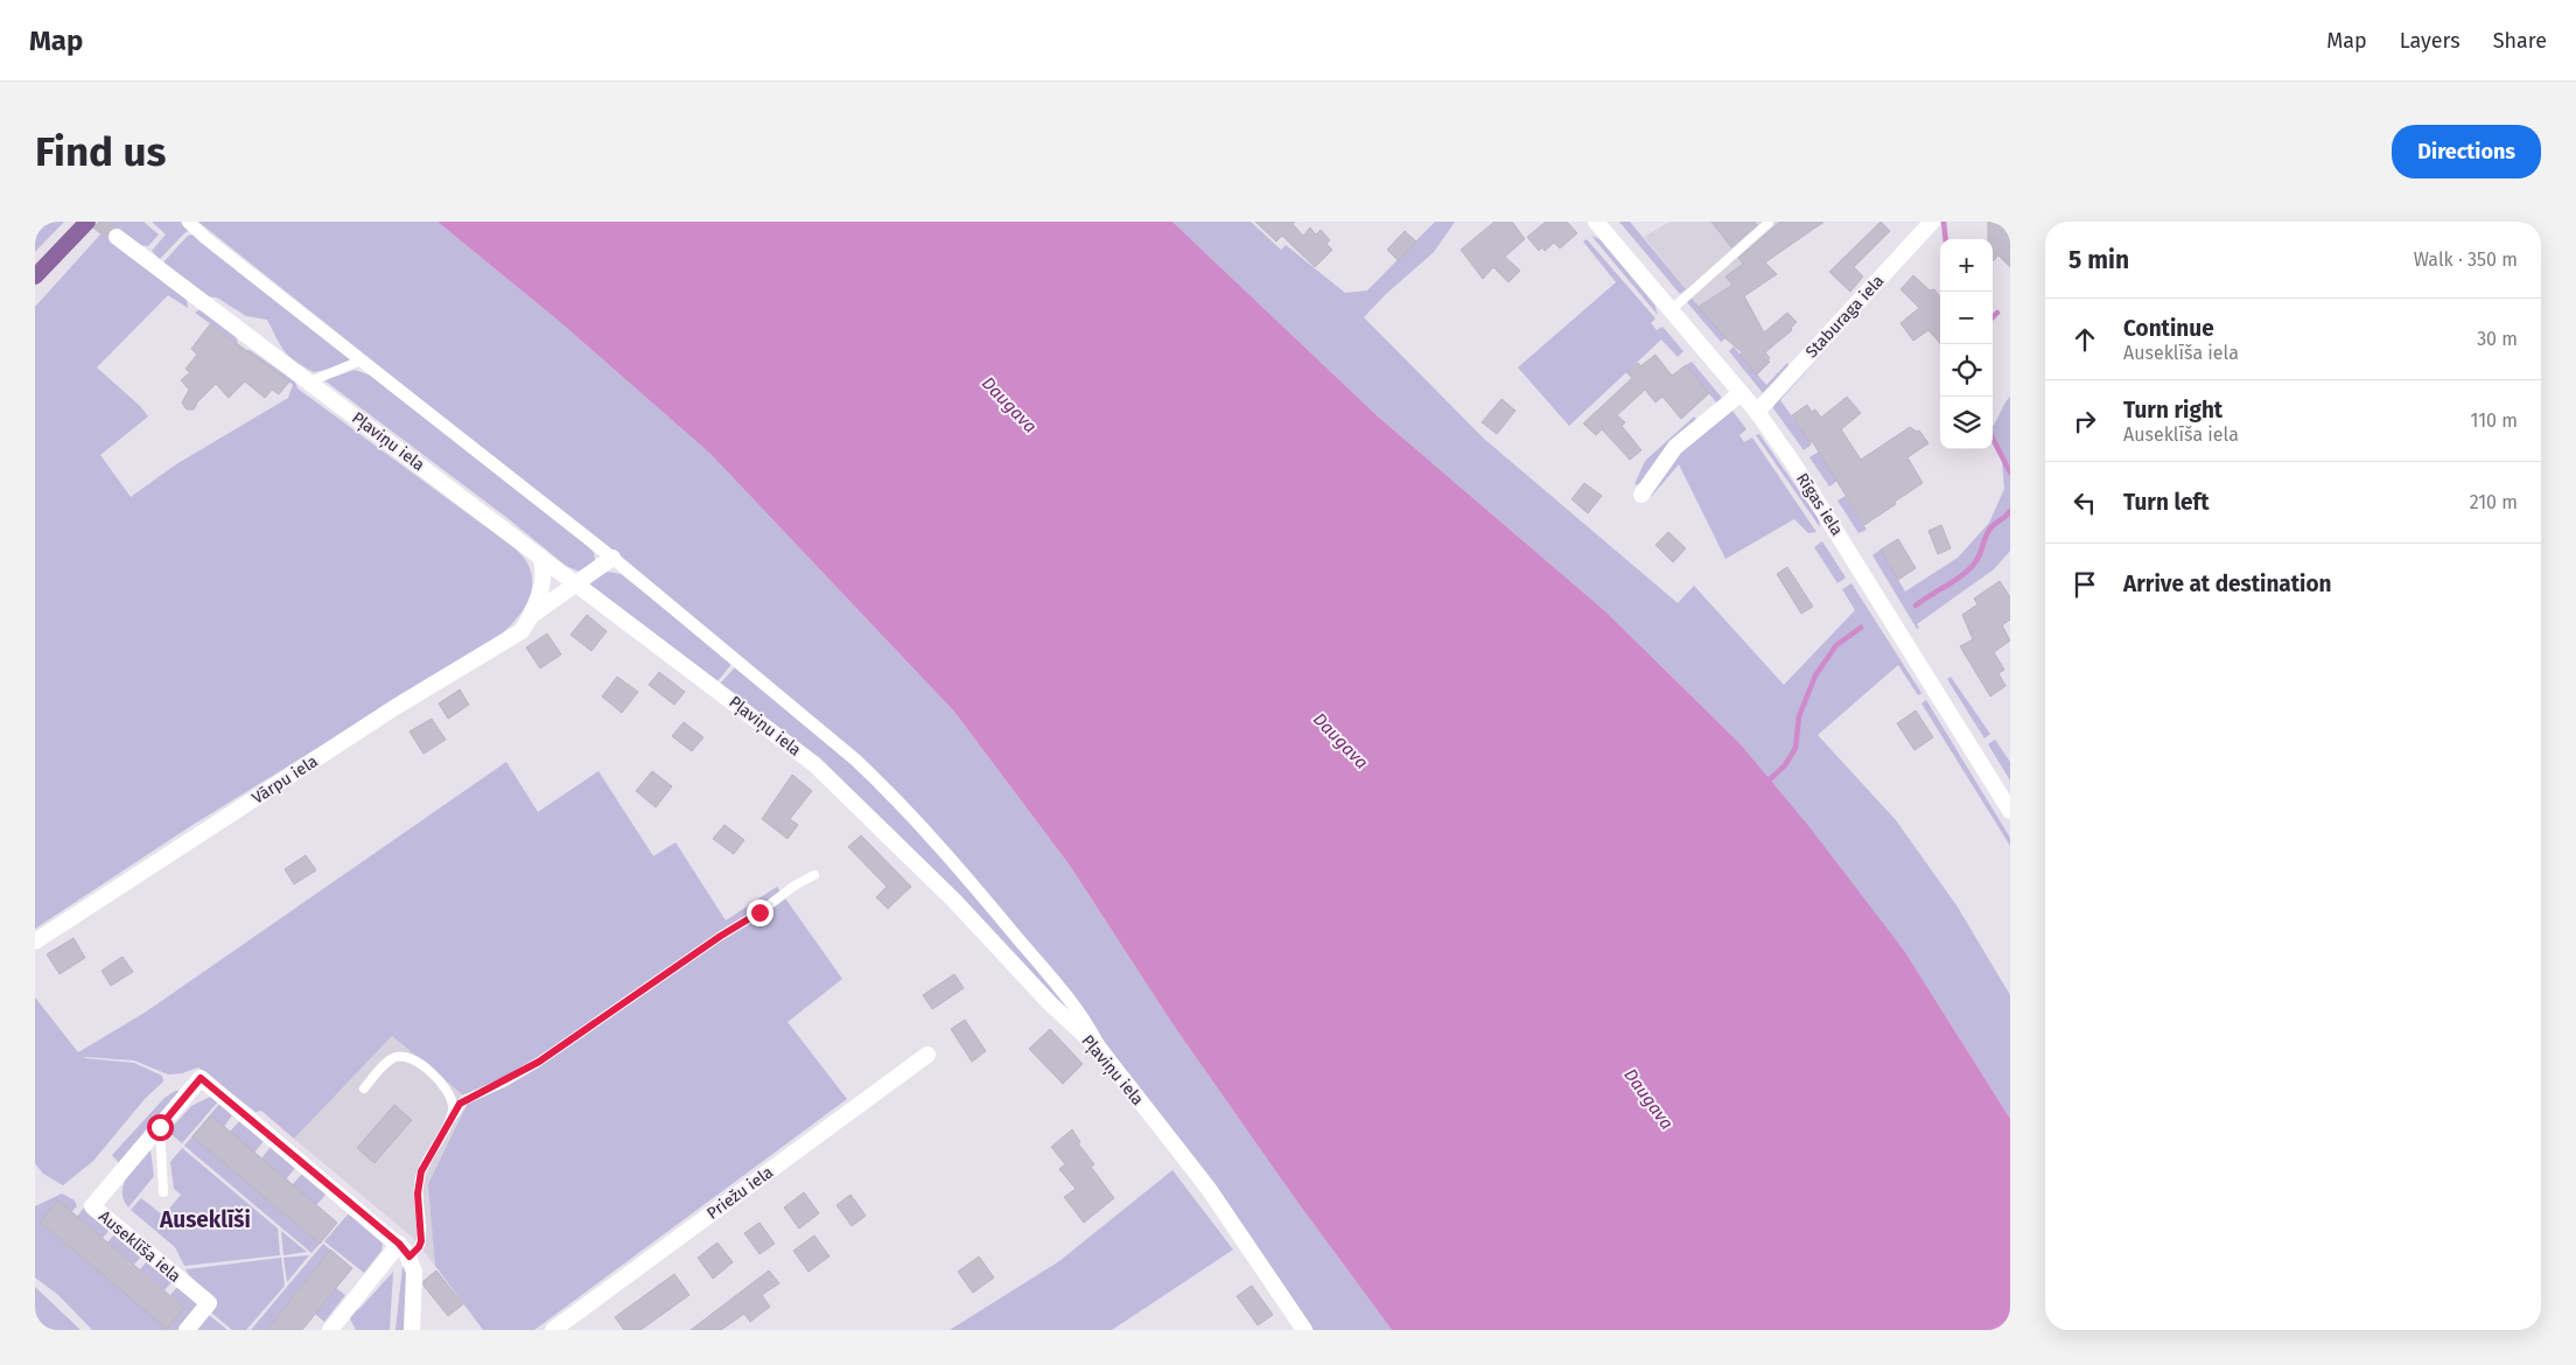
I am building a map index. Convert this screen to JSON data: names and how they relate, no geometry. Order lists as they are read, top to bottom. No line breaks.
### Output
{"streets":{"street":["Staburaga iela","Pļaviņu iela","Rīgas iela","Vārpu iela","Priežu iela","Auseklīša iela"]},"crossings":[["Staburaga iela","Rīgas iela"],["Pļaviņu iela","Vārpu iela"]],"districts":["Auseklīši"],"water":["Daugava"],"page":{"header":"Map","nav":["Map","Layers","Share"],"buttons":"Directions","title":"Find us","heading":["5 min","Walk · 350 m"],"map_buttons":["+","−"],"list":[["Continue","Auseklīša iela","30 m"],["Turn right","Auseklīša iela","110 m"],["Turn left","210 m"],"Arrive at destination"]}}
